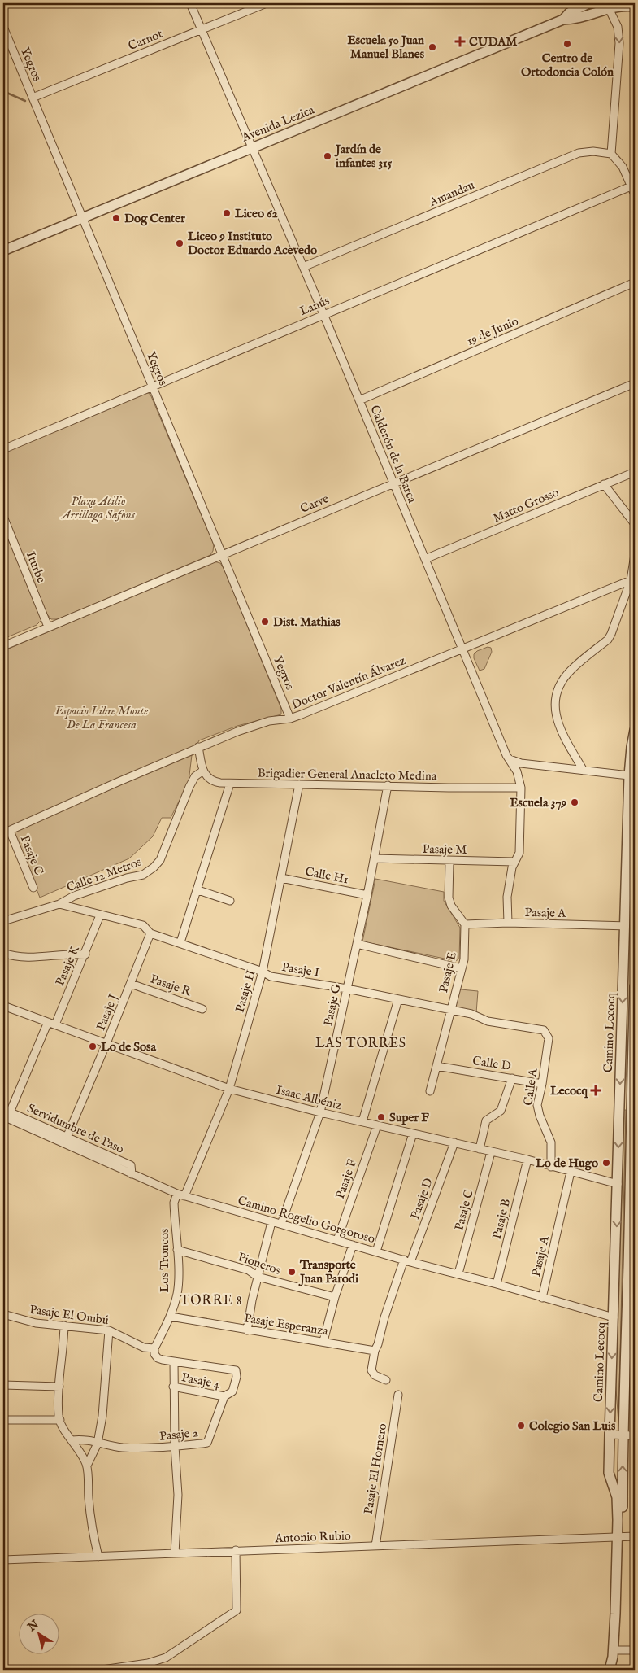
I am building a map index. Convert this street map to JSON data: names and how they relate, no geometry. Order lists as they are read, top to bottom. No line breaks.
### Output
{"streets":{"street":["Carnot","Yegros","Avenida Lezica","Amandau","Lanús","19 de Junio","Calderón de la Barca","Carve","Matto Grosso","Iturbe","Doctor Valentín Álvarez","Brigadier General Anacleto Medina","Pasaje M","Pasaje C","Calle 12 Metros","Calle H1","Pasaje A","Pasaje K","Pasaje I","Pasaje E","Pasaje R","Pasaje H","Pasaje G","Pasaje J","Camino Lecocq","Calle D","Calle A","Isaac Albéniz","Servidumbre de Paso","Pasaje F","Pasaje D","Pasaje B","Camino Rogelio Gorgoroso","Los Troncos","Pioneros","Pasaje El Ombú","Pasaje Esperanza","Pasaje 4","Pasaje 2","Pasaje El Hornero","Antonio Rubio"]},"crossings":[["Carnot","Yegros"],["Carnot","Calderón de la Barca"],["Yegros","Avenida Lezica"],["Yegros","Lanús"],["Yegros","Carve"],["Yegros","Doctor Valentín Álvarez"],["Avenida Lezica","Calderón de la Barca"],["Amandau","Calderón de la Barca"],["Lanús","Calderón de la Barca"],["19 de Junio","Calderón de la Barca"],["Calderón de la Barca","Carve"],["Calderón de la Barca","Matto Grosso"],["Calderón de la Barca","Doctor Valentín Álvarez"],["Calderón de la Barca","Brigadier General Anacleto Medina"],["Calderón de la Barca","Pasaje M"],["Calderón de la Barca","Pasaje A"],["Carve","Iturbe"],["Doctor Valentín Álvarez","Pasaje C"],["Brigadier General Anacleto Medina","Calle 12 Metros"],["Brigadier General Anacleto Medina","Pasaje H"],["Brigadier General Anacleto Medina","Pasaje G"],["Pasaje M","Pasaje G"],["Pasaje C","Isaac Albéniz"],["Pasaje C","Camino Rogelio Gorgoroso"],["Calle 12 Metros","Pasaje I"],["Calle H1","Pasaje H"],["Calle H1","Pasaje G"],["Pasaje A","Pasaje E"],["Pasaje A","Camino Lecocq"],["Pasaje A","Isaac Albéniz"],["Pasaje A","Camino Rogelio Gorgoroso"],["Pasaje K","Pasaje I"],["Pasaje K","Isaac Albéniz"],["Pasaje K","Servidumbre de Paso"],["Pasaje K","Camino Rogelio Gorgoroso"],["Pasaje I","Pasaje E"],["Pasaje I","Pasaje H"],["Pasaje I","Pasaje G"],["Pasaje I","Pasaje J"],["Pasaje I","Calle A"],["Pasaje E","Calle D"],["Pasaje R","Pasaje J"],["Pasaje H","Isaac Albéniz"],["Pasaje H","Camino Rogelio Gorgoroso"],["Pasaje H","Los Troncos"],["Pasaje G","Isaac Albéniz"],["Pasaje G","Camino Rogelio Gorgoroso"],["Pasaje J","Isaac Albéniz"],["Pasaje J","Camino Rogelio Gorgoroso"],["Camino Lecocq","Isaac Albéniz"],["Camino Lecocq","Camino Rogelio Gorgoroso"],["Camino Lecocq","Antonio Rubio"],["Calle D","Calle A"],["Calle A","Isaac Albéniz"],["Isaac Albéniz","Pasaje F"],["Isaac Albéniz","Pasaje D"],["Isaac Albéniz","Pasaje B"],["Servidumbre de Paso","Camino Rogelio Gorgoroso"],["Pasaje F","Camino Rogelio Gorgoroso"],["Pasaje D","Camino Rogelio Gorgoroso"],["Pasaje D","Pasaje Esperanza"],["Pasaje B","Camino Rogelio Gorgoroso"],["Camino Rogelio Gorgoroso","Los Troncos"],["Los Troncos","Pioneros"],["Los Troncos","Pasaje El Ombú"],["Los Troncos","Pasaje Esperanza"],["Pasaje 4","Pasaje 2"],["Pasaje El Hornero","Antonio Rubio"]],"districts":["LAS TORRES","TORRE 8"],"parks":["Plaza Atilio Arrillaga Safons","Espacio Libre Monte De La Francesa"],"places":{"health":["CUDAM","Lecocq"],"other":["Centro de Ortodoncia Colón","Escuela 50 Juan Manuel Blanes","Jardín de infantes 315","Liceo 62","Dog Center","Liceo 9 Instituto Doctor Eduardo Acevedo","Dist. Mathias","Escuela 379","Lo de Sosa","Super F","Lo de Hugo","Transporte Juan Parodi","Colegio San Luis"]},"north":"top left"}
